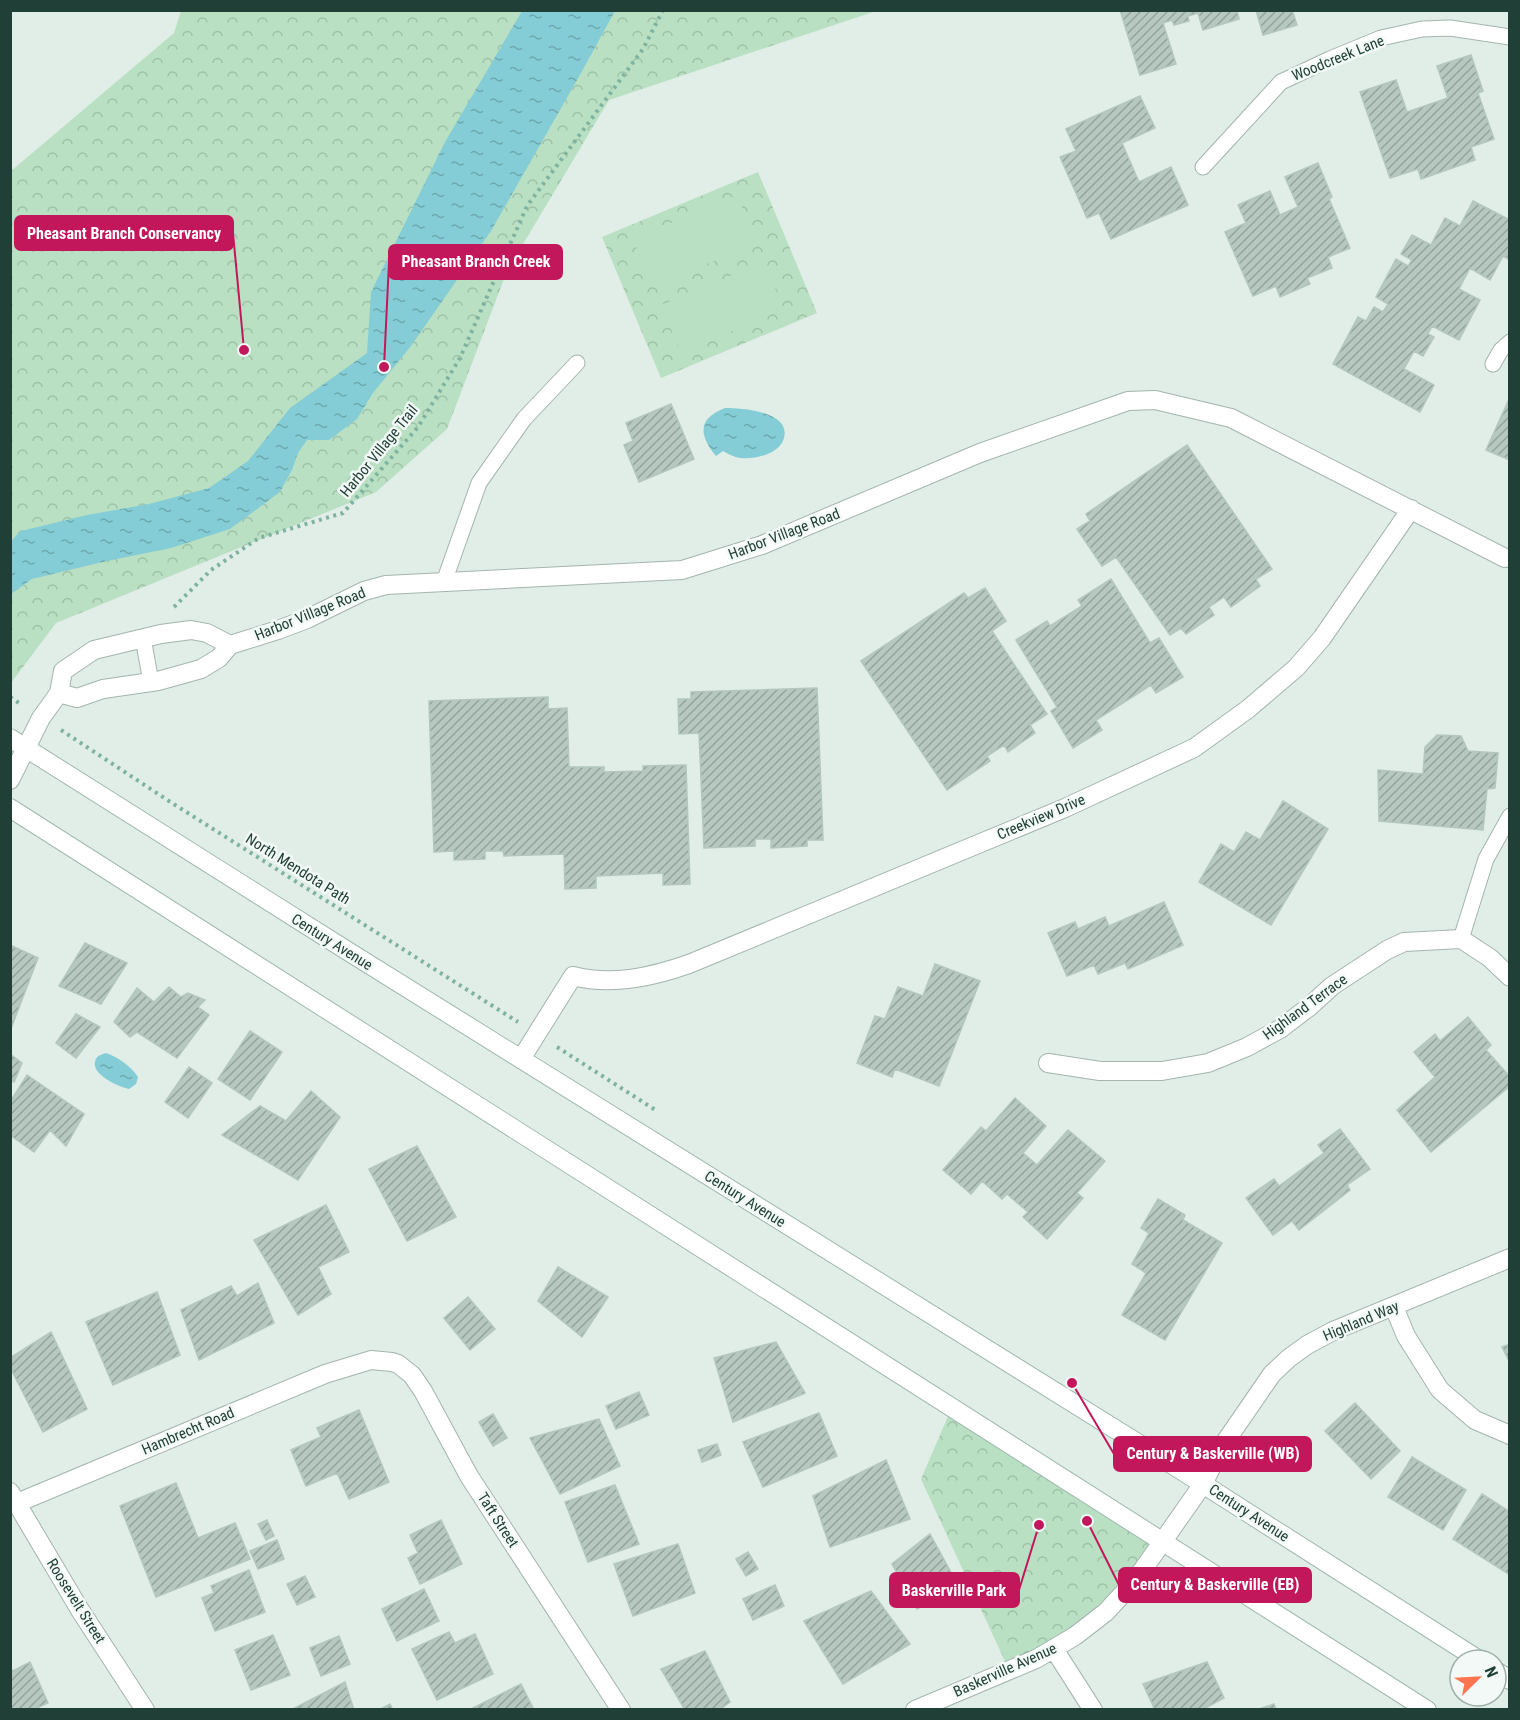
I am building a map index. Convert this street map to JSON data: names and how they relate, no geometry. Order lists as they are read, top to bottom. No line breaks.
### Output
{"streets":{"street":["Harbor Village Road","Creekview Drive","Century Avenue","Highland Terrace","Highland Way","Hambrecht Road","Taft Street","Roosevelt Street","Baskerville Avenue"],"lane":["Woodcreek Lane"],"path":["Harbor Village Trail","North Mendota Path"]},"crossings":[["Harbor Village Road","Creekview Drive"],["Creekview Drive","Century Avenue"],["Century Avenue","Highland Way"],["Highland Way","Baskerville Avenue"],["Hambrecht Road","Taft Street"],["Hambrecht Road","Roosevelt Street"]],"places":["Pheasant Branch Conservancy","Pheasant Branch Creek","Century & Baskerville (WB)","Century & Baskerville (EB)","Baskerville Park"],"north":"top right"}
